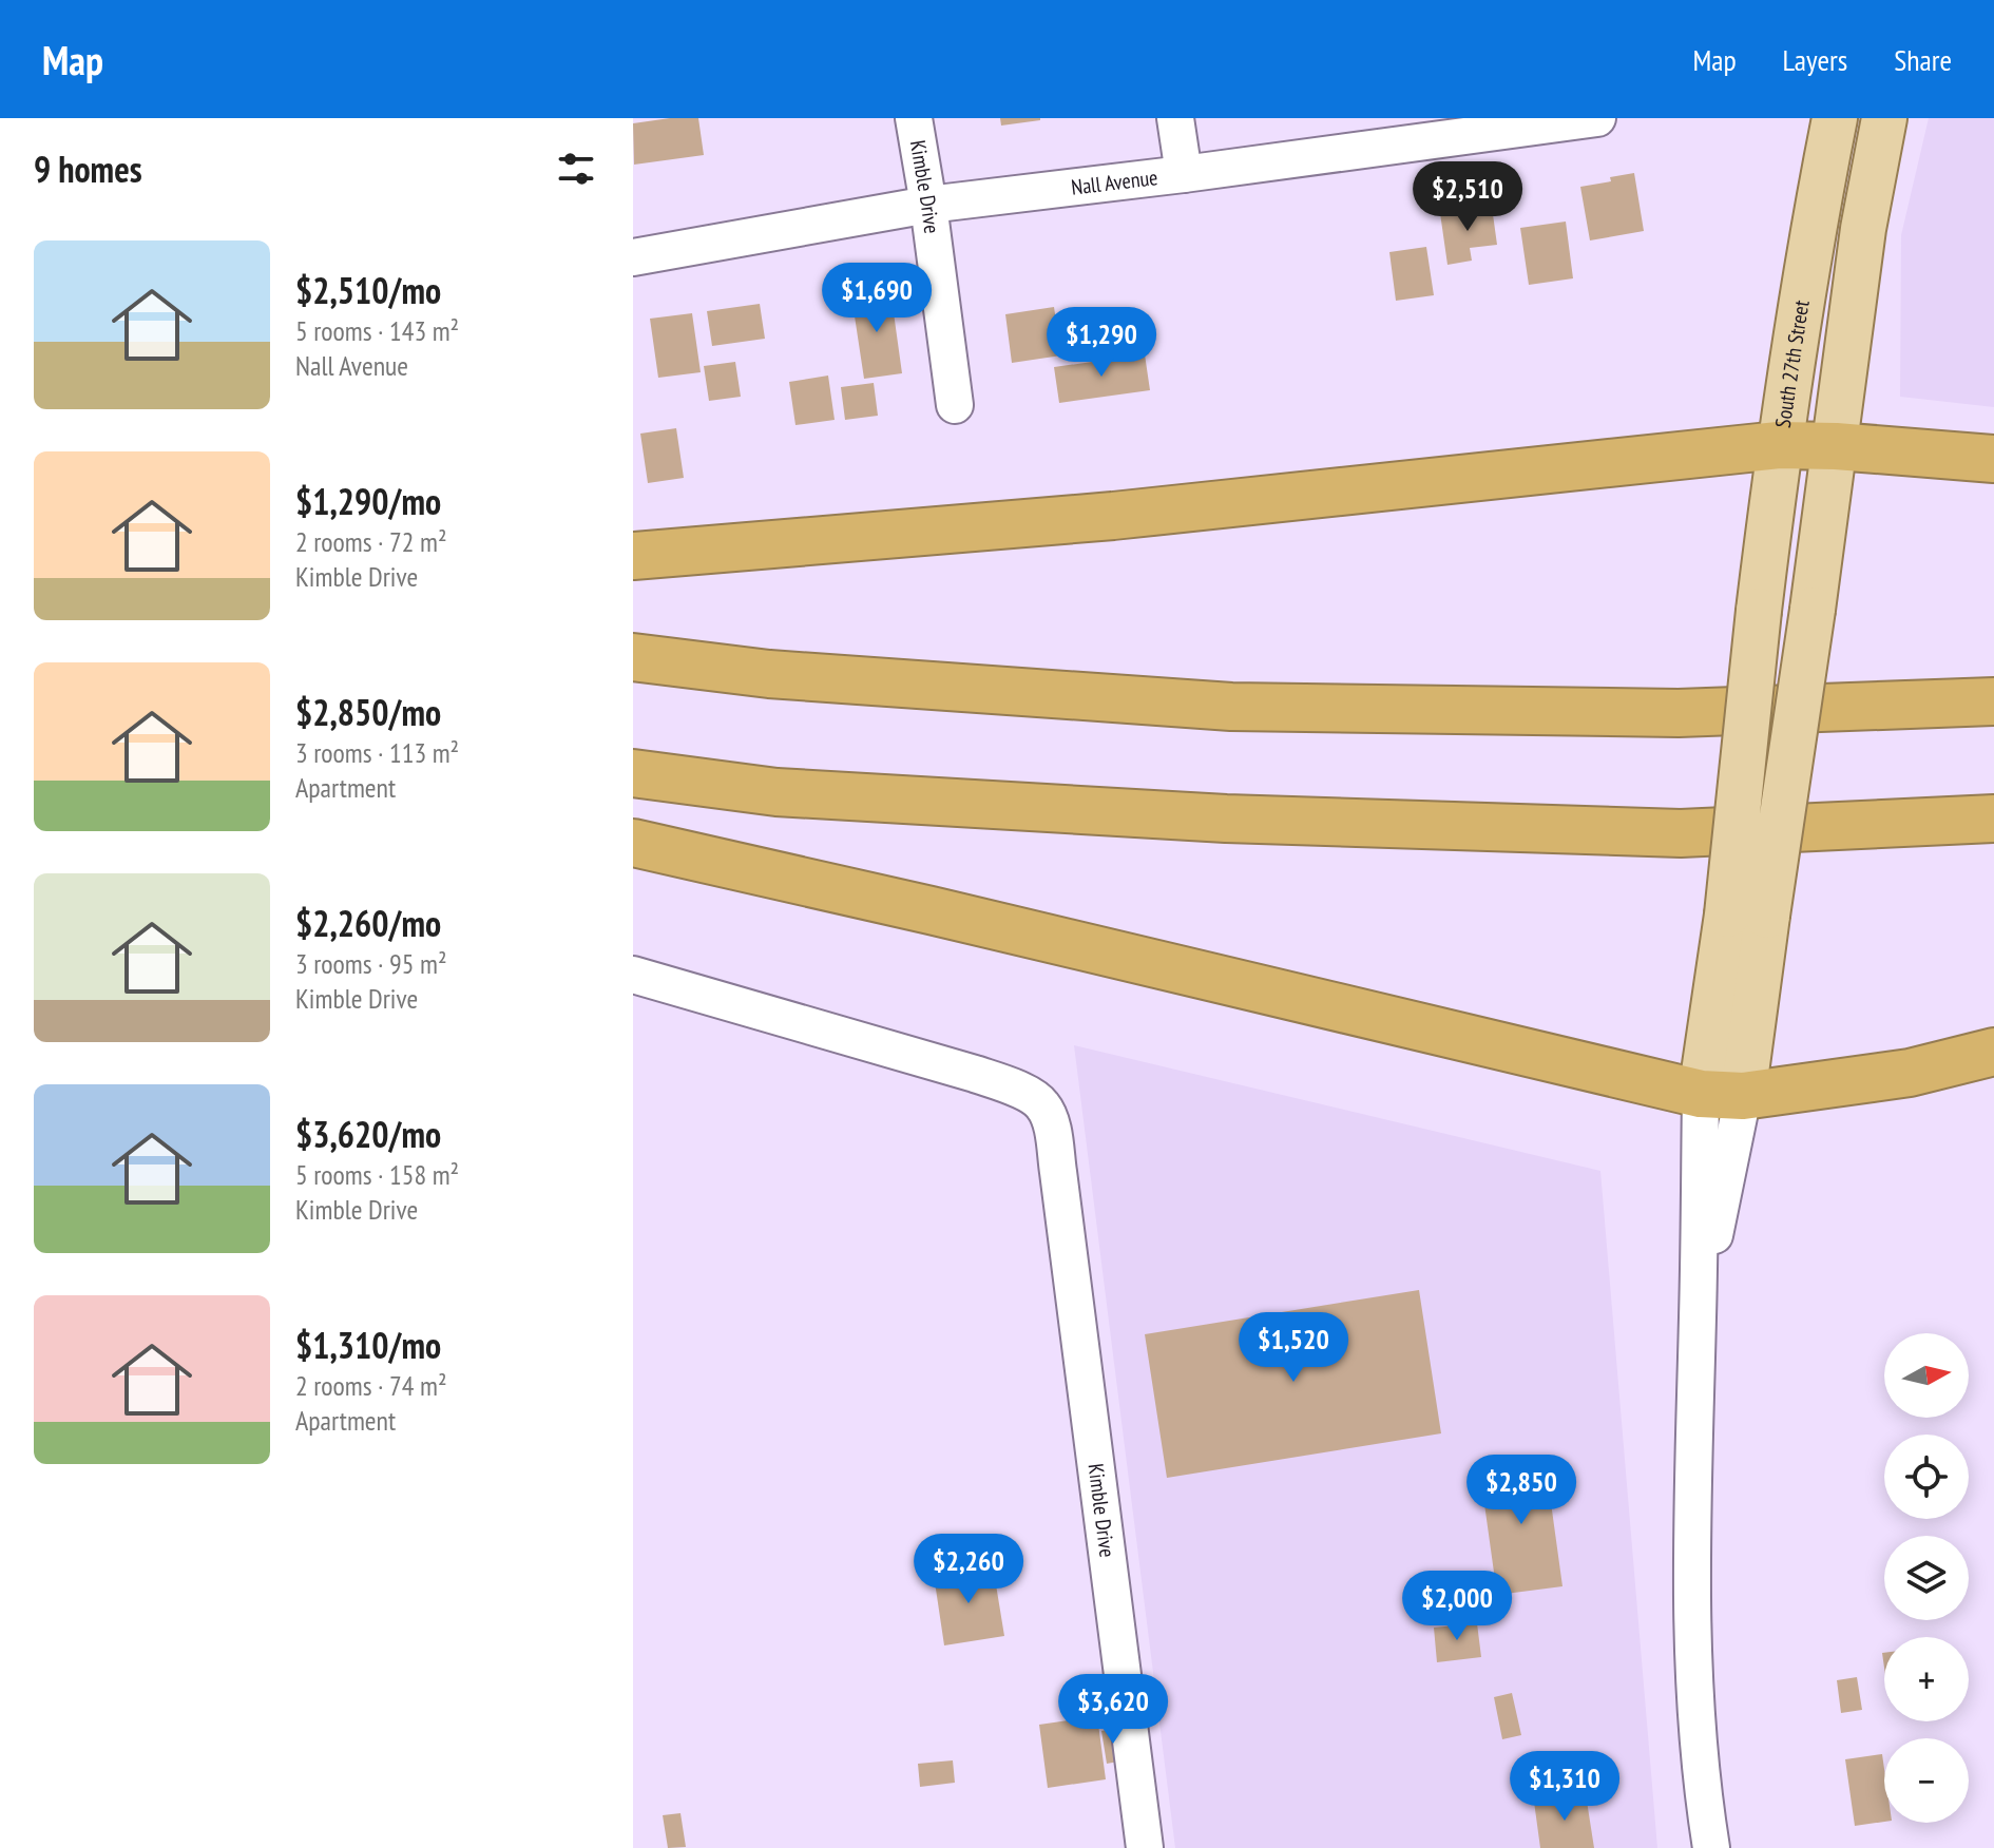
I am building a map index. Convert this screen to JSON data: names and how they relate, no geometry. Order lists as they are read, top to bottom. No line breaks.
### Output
{"streets":{"main road":["South 27th Street"],"street":["Nall Avenue","Kimble Drive"]},"crossings":[["Nall Avenue","Kimble Drive"]],"north":"right","page":{"header":"Map","nav":["Map","Layers","Share"],"heading":"9 homes","price":["$2,510","$1,690","$1,290","$1,520","$2,850","$2,260","$2,000","$3,620","$1,310"],"list":[{"name":"$2,510/mo","note":"5 rooms · 143 m² · Nall Avenue"},{"name":"$1,290/mo","note":"2 rooms · 72 m² · Kimble Drive"},{"name":"$2,850/mo","note":"3 rooms · 113 m² · Apartment"},{"name":"$2,260/mo","note":"3 rooms · 95 m² · Kimble Drive"},{"name":"$3,620/mo","note":"5 rooms · 158 m² · Kimble Drive"},{"name":"$1,310/mo","note":"2 rooms · 74 m² · Apartment"}],"map_buttons":["+","−"]}}
